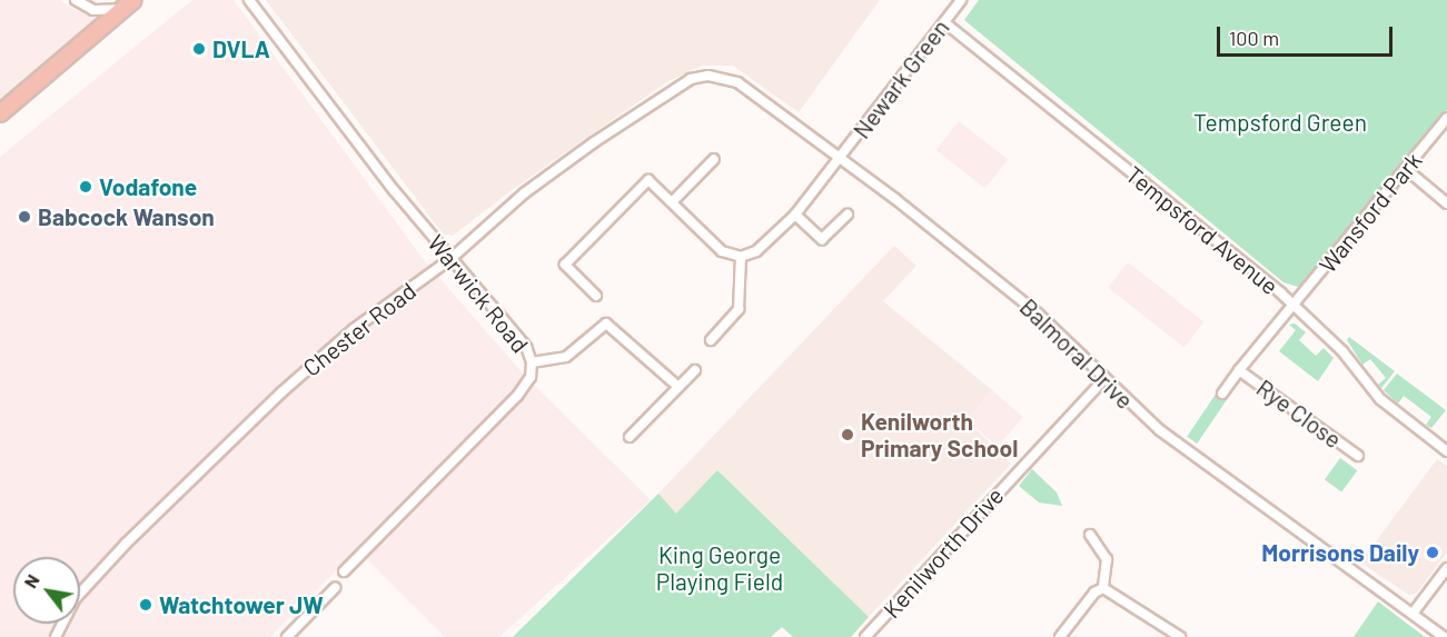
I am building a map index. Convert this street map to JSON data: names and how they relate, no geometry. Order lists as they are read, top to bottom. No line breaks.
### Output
{"streets":{"street":["Newark Green","Wansford Park","Tempsford Avenue","Warwick Road","Chester Road","Balmoral Drive","Rye Close","Kenilworth Drive"]},"crossings":[["Newark Green","Tempsford Avenue"],["Newark Green","Balmoral Drive"],["Wansford Park","Tempsford Avenue"],["Wansford Park","Rye Close"],["Tempsford Avenue","Rye Close"],["Warwick Road","Chester Road"],["Chester Road","Balmoral Drive"],["Balmoral Drive","Kenilworth Drive"]],"parks":["Tempsford Green","King George Playing Field"],"places":["DVLA","Vodafone","Babcock Wanson","Kenilworth Primary School","Morrisons Daily","Watchtower JW"],"scale_bar":"100 m","north":"top left"}
